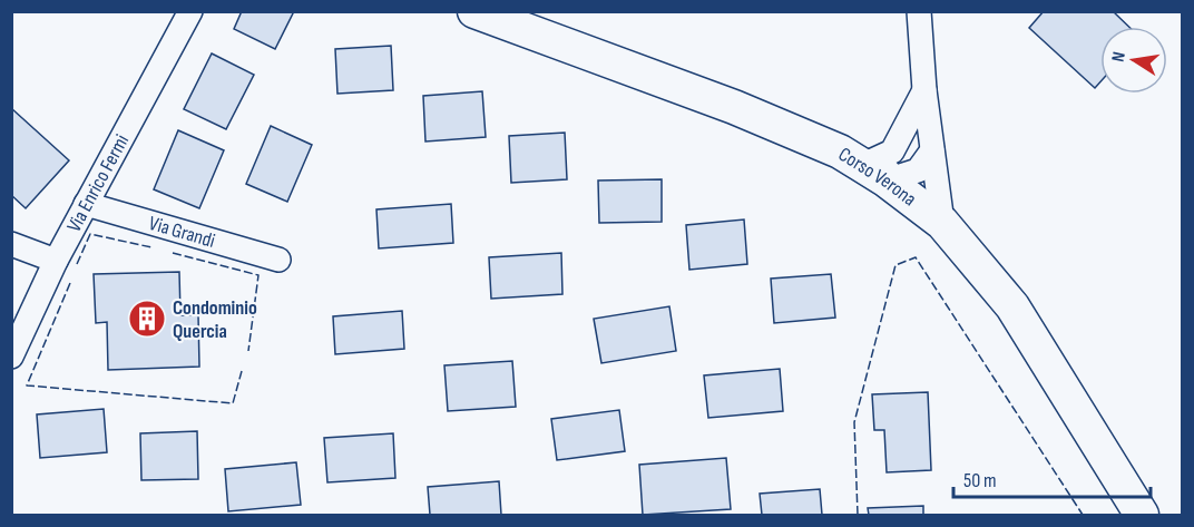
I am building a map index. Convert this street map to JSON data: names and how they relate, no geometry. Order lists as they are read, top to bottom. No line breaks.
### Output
{"streets":{"main road":["Corso Verona"],"street":["Via Enrico Fermi","Via Grandi"]},"crossings":[["Via Enrico Fermi","Via Grandi"]],"places":{"building":["Condominio Quercia"]},"scale_bar":"50 m","north":"left"}
